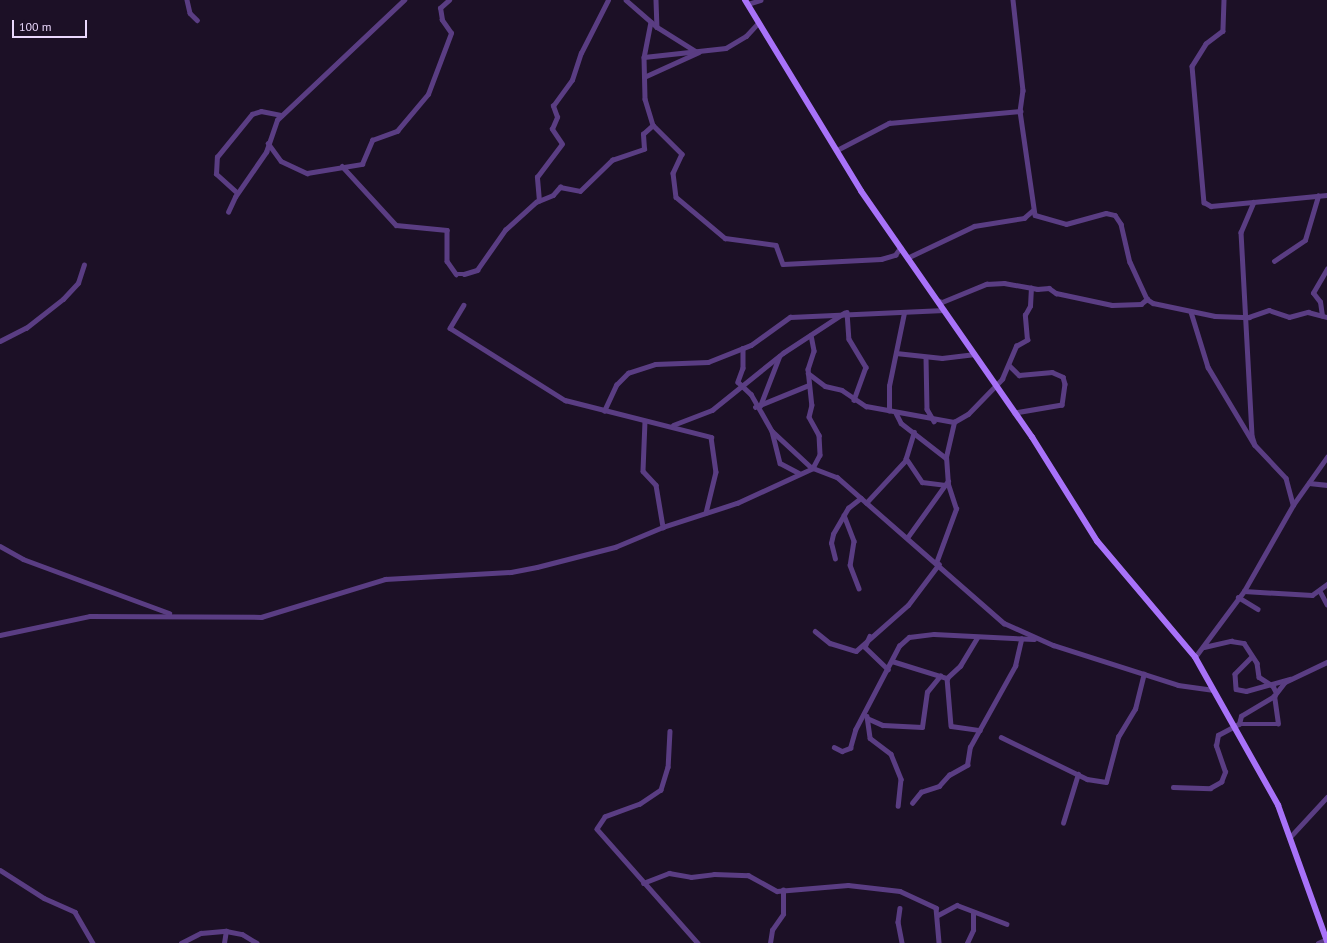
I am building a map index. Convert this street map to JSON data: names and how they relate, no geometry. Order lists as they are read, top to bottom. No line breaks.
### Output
{"scale_bar":"100 m"}
